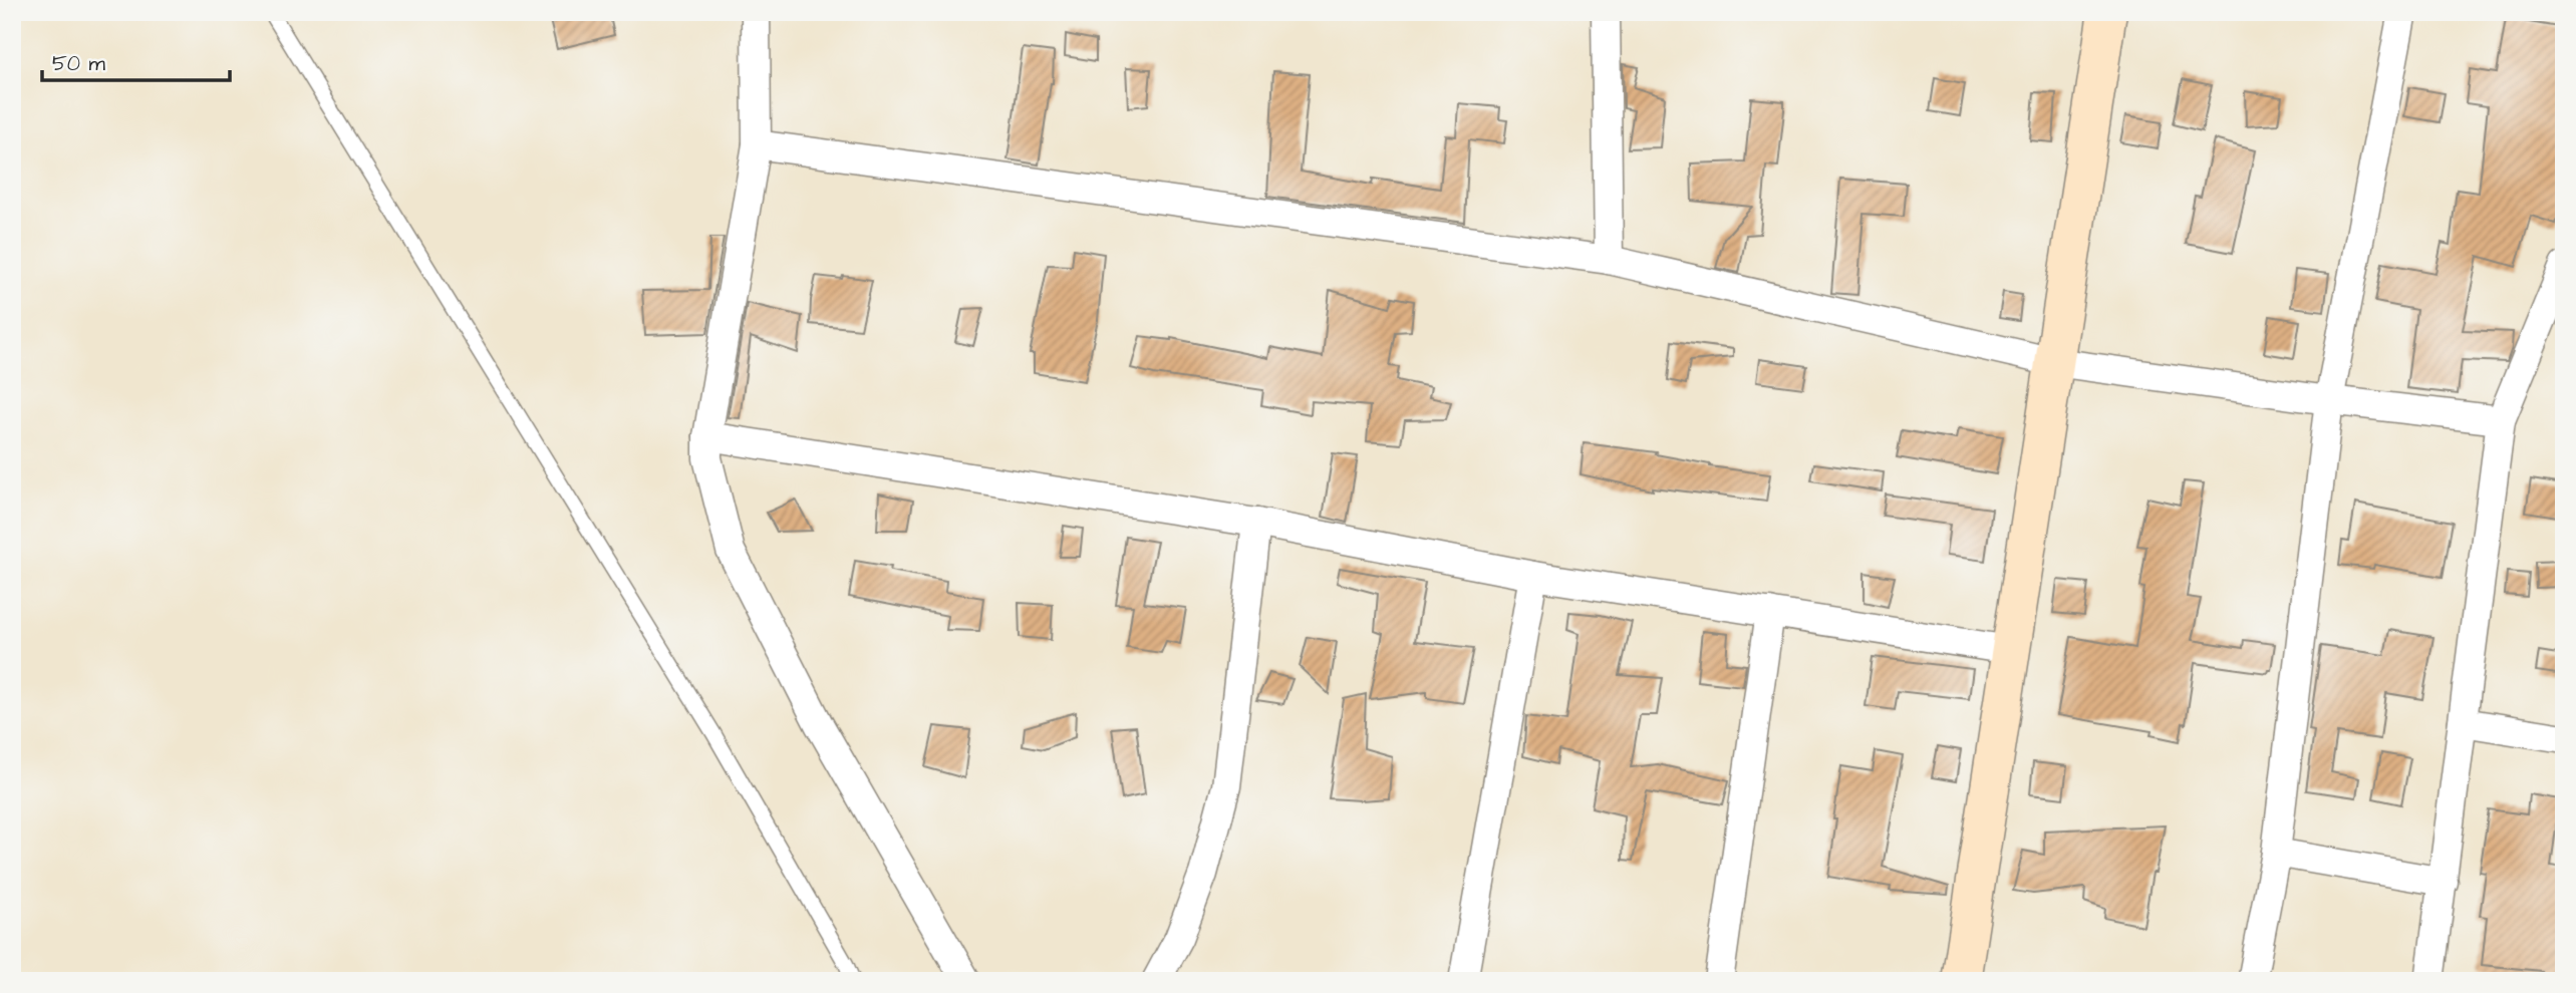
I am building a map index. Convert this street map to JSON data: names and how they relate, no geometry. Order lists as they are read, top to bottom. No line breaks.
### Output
{"scale_bar":"50 m"}
